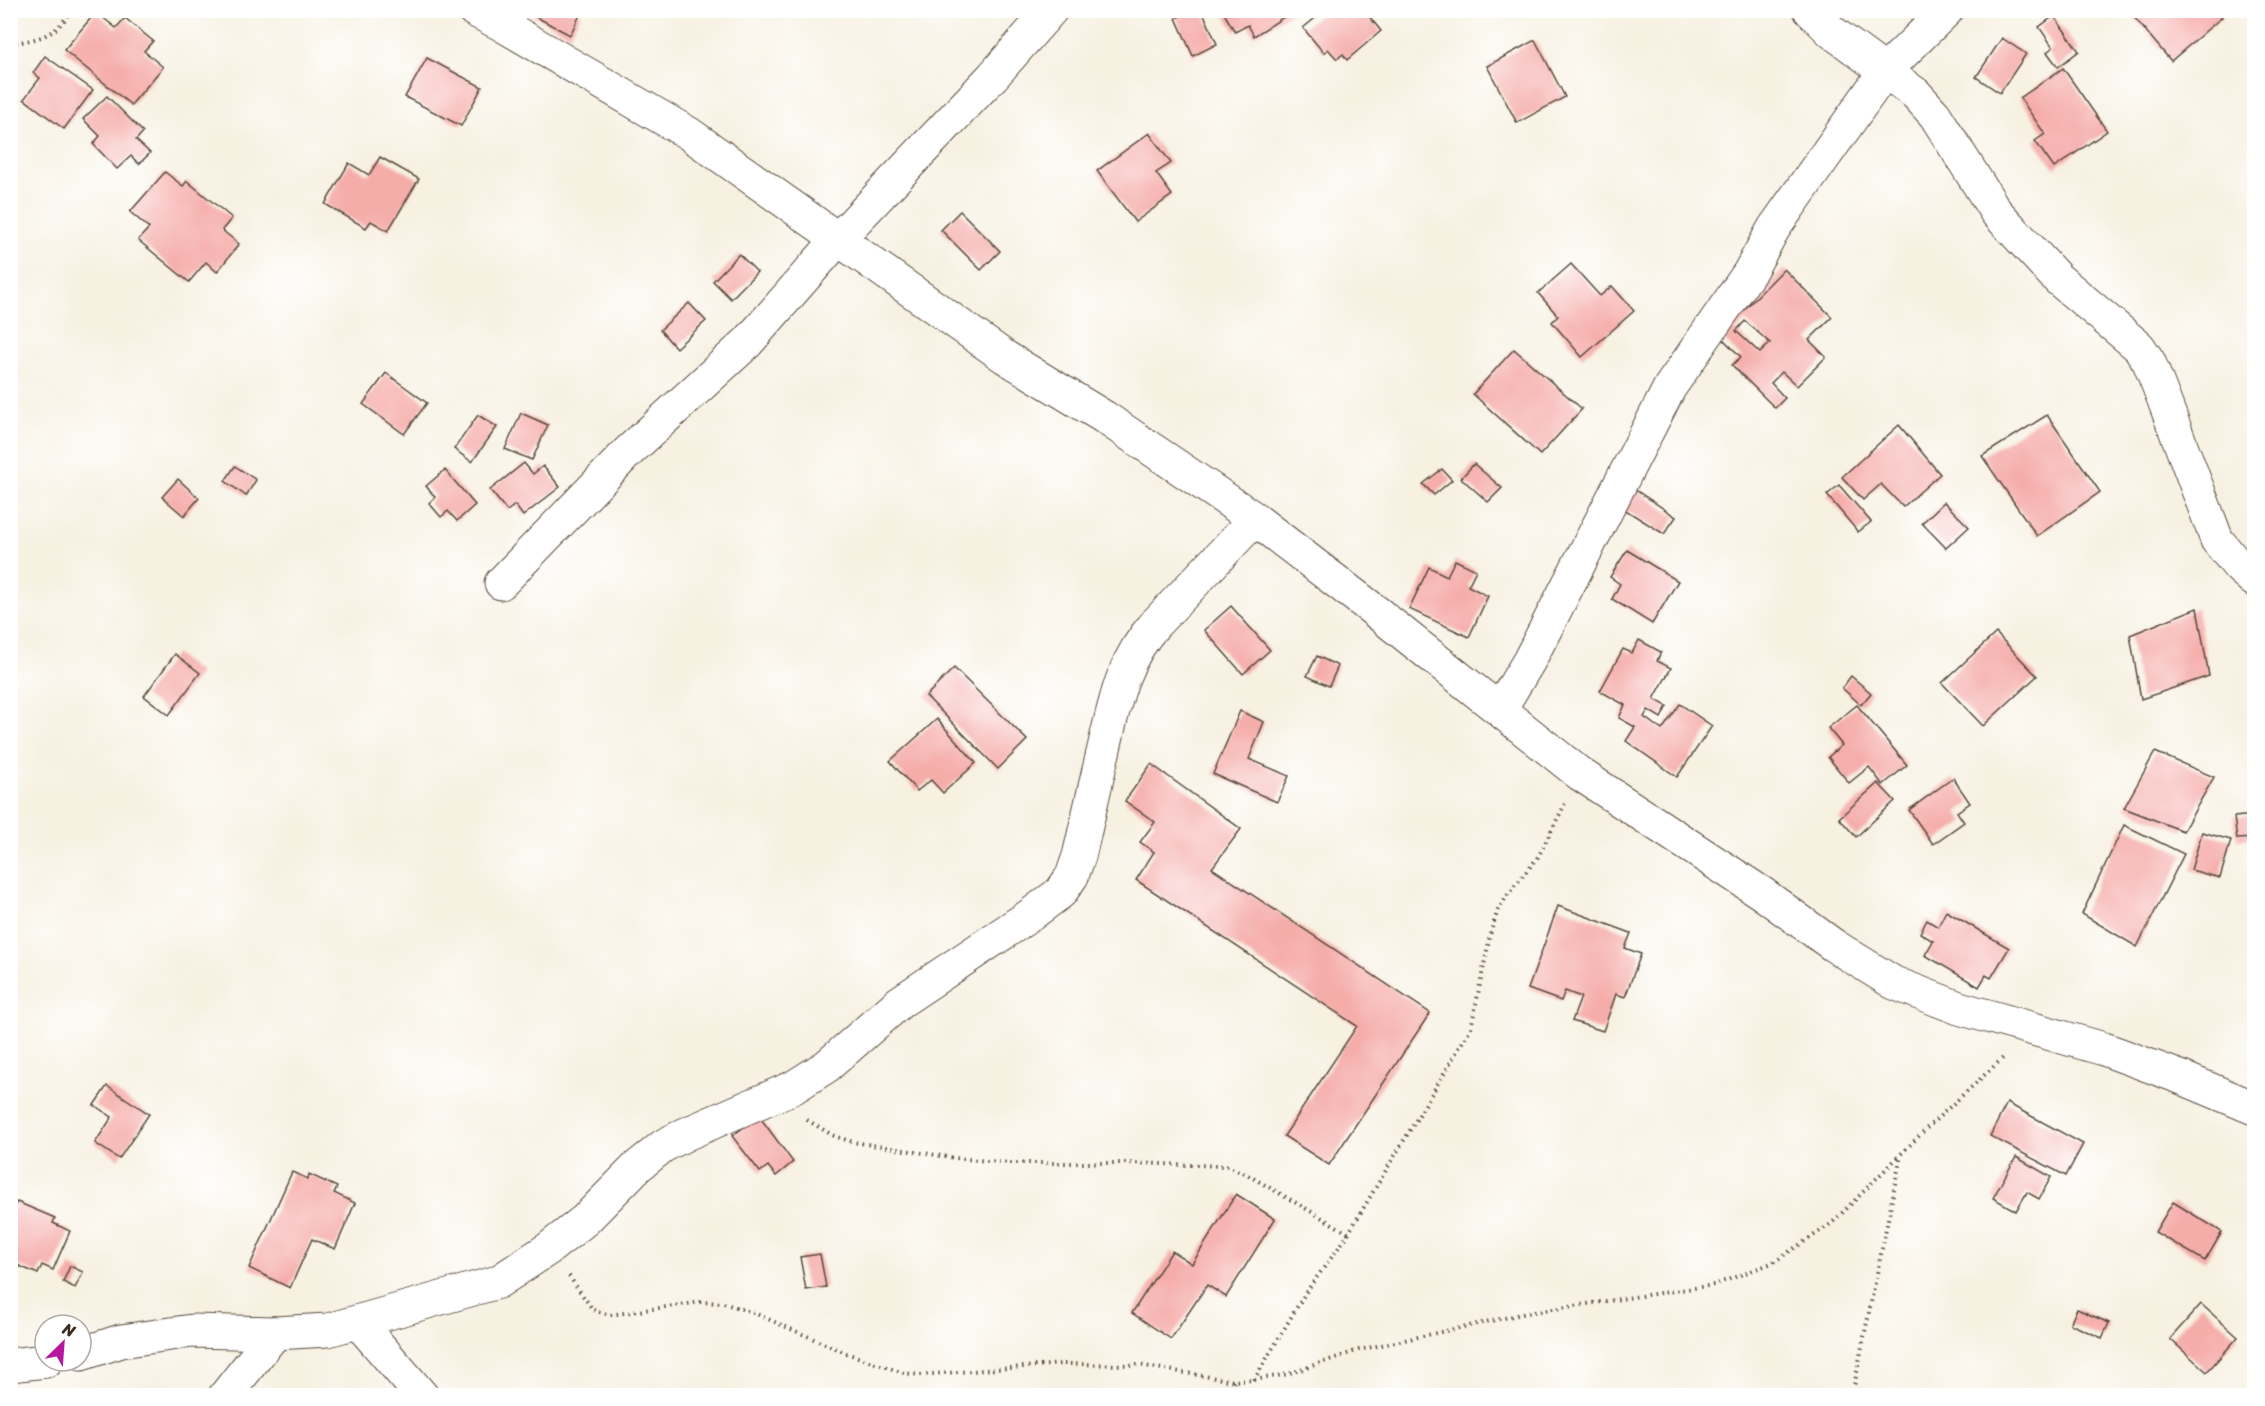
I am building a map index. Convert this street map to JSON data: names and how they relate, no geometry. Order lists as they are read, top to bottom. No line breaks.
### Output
{"north":"top right"}
